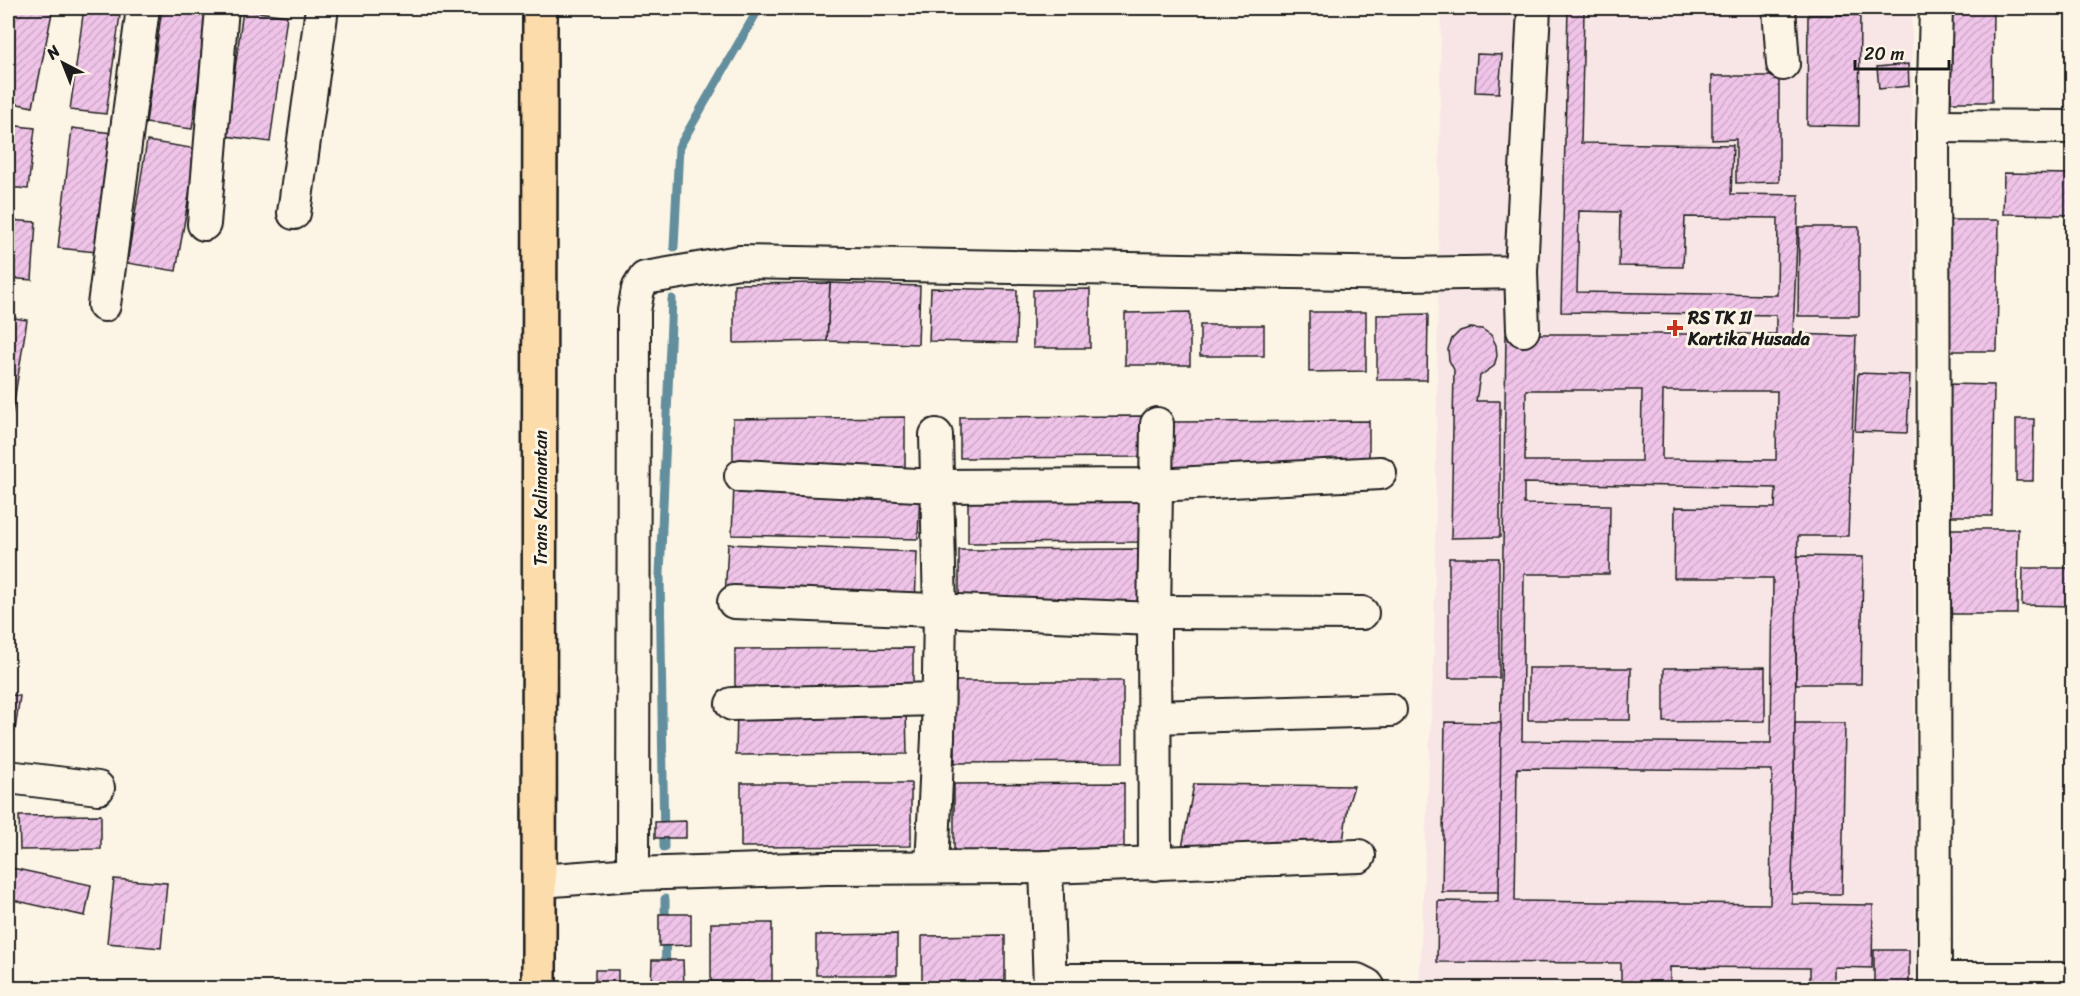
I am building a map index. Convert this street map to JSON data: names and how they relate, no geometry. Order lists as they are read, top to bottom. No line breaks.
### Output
{"streets":{"highway":["Trans Kalimantan"]},"places":{"health":["RS TK II Kartika Husada"]},"scale_bar":"20 m","north":"top left"}
